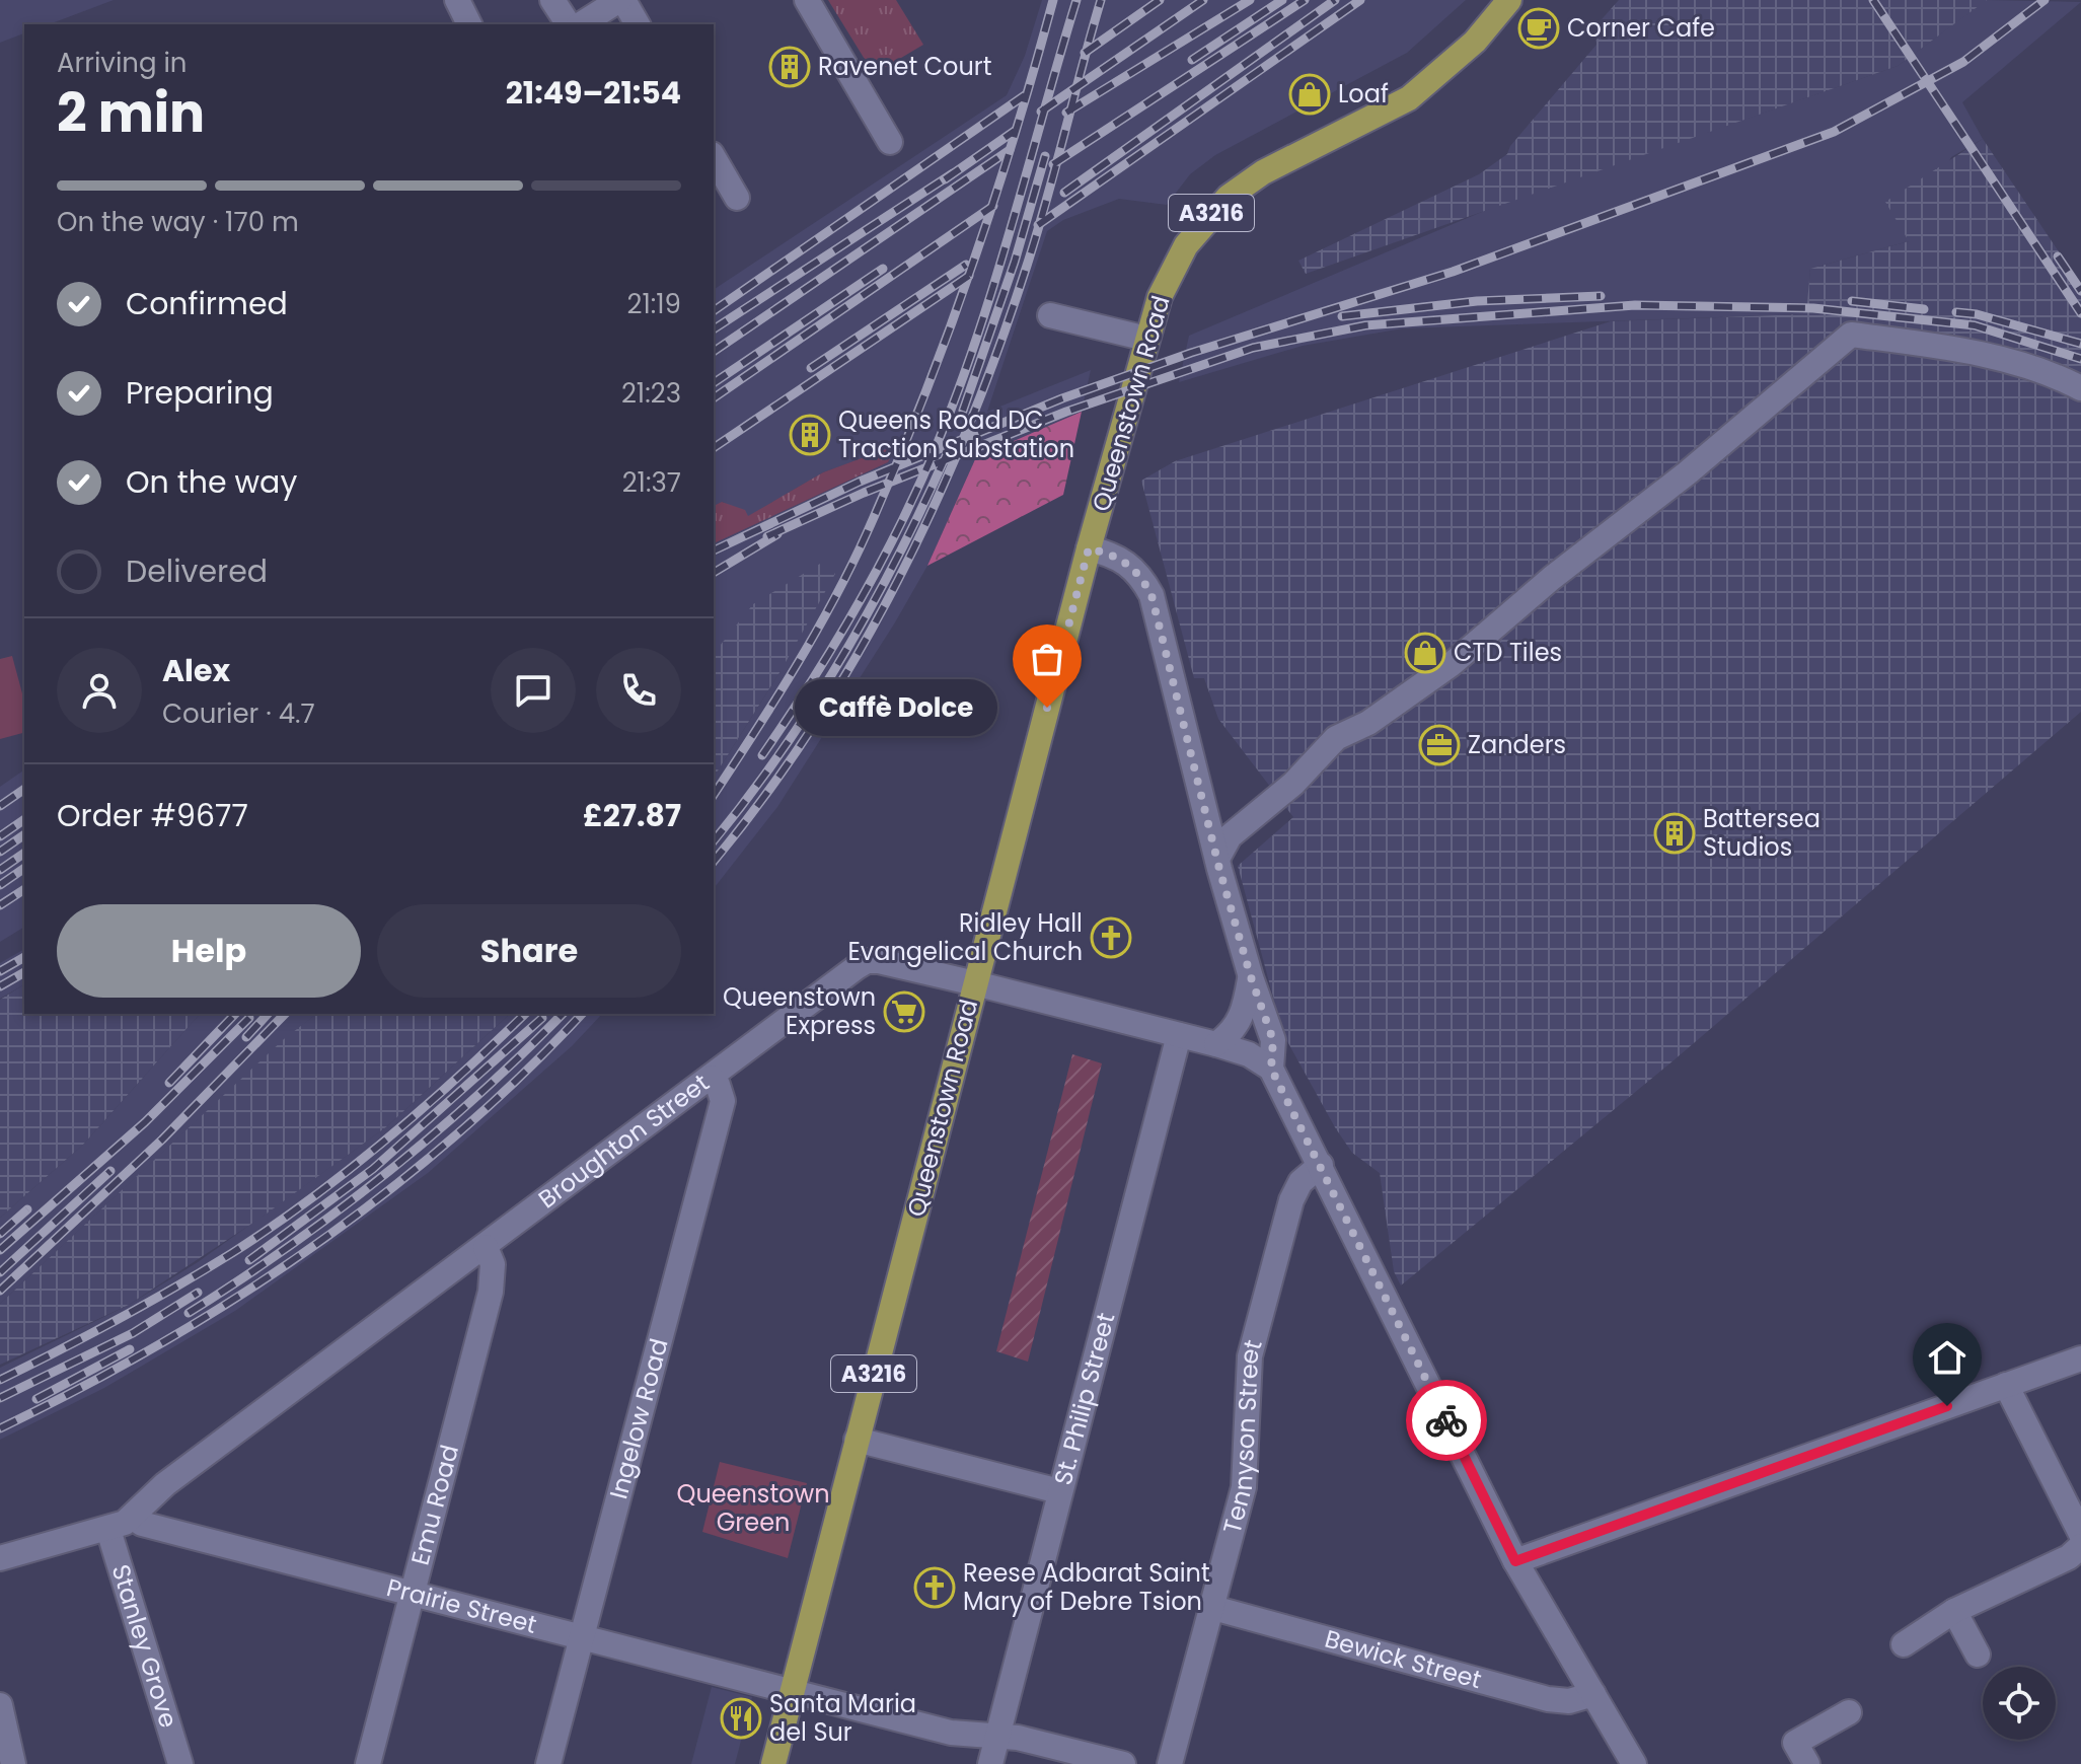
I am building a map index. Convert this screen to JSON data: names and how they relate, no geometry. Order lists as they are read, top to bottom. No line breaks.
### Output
{"streets":{"main road":["A3216","Queenstown Road"],"street":["Broughton Street","St. Philip Street","Ingelow Road","Tennyson Street","Emu Road","Prairie Street","Stanley Grove","Bewick Street"]},"crossings":[["Queenstown Road","Broughton Street"],["Queenstown Road","Prairie Street"],["Broughton Street","St. Philip Street"],["Broughton Street","Ingelow Road"],["Broughton Street","Emu Road"],["Broughton Street","Prairie Street"],["Broughton Street","Stanley Grove"],["St. Philip Street","Prairie Street"],["Ingelow Road","Prairie Street"],["Tennyson Street","Bewick Street"],["Emu Road","Prairie Street"]],"parks":["Queenstown Green"],"places":{"cafe":["Corner Cafe"],"building":["Ravenet Court","Queens Road DC Traction Substation","Battersea Studios"],"shop":["Loaf","CTD Tiles"],"other":["Caffè Dolce"],"office":["Zanders"],"church":["Ridley Hall Evangelical Church","Reese Adbarat Saint Mary of Debre Tsion"],"supermarket":["Queenstown Express"],"restaurant":["Santa Maria del Sur"]},"page":{"heading":["2 min","Arriving in","21:49–21:54"],"panel":["Alex","Courier · 4.7","Order #9677","£27.87"],"bar":"On the way · 170 m","list":[["Confirmed","21:19"],["Preparing","21:23"],["On the way","21:37"],"Delivered"],"bubble":"Caffè Dolce","buttons":["Help","Share"]}}
